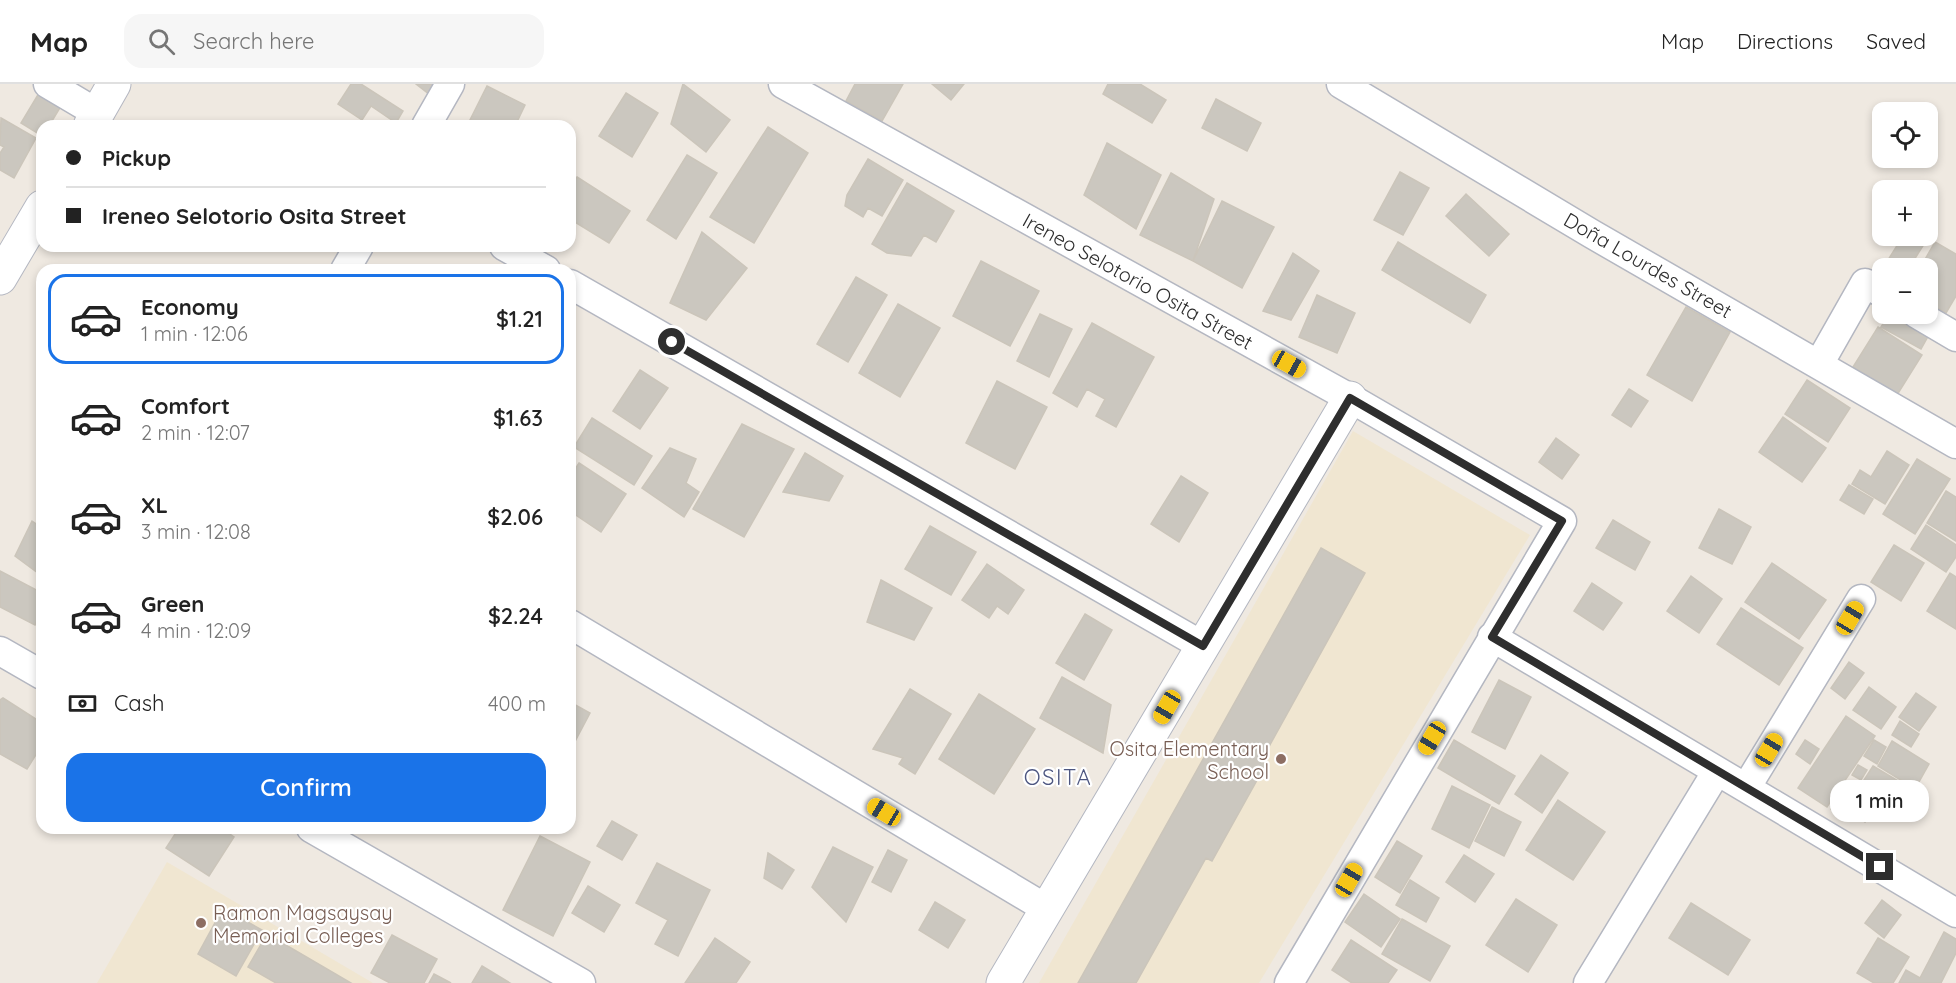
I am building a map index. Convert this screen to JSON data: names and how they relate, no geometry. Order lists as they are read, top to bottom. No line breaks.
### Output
{"streets":{"street":["Doña Lourdes Street","Ireneo Selotorio Osita Street"]},"districts":["OSITA"],"places":["Osita Elementary School","Ramon Magsaysay Memorial Colleges"],"page":{"header":"Map","search":"Search here","nav":["Map","Directions","Saved"],"map_buttons":["+","−"],"banner":["Pickup","Ireneo Selotorio Osita Street"],"list":[{"name":"Economy","note":"1 min · 12:06","value":"$1.21"},{"name":"Comfort","note":"2 min · 12:07","value":"$1.63"},{"name":"XL","note":"3 min · 12:08","value":"$2.06"},{"name":"Green","note":"4 min · 12:09","value":"$2.24"}],"pay":["Cash","400 m"],"buttons":"Confirm","bubble":"1 min"}}
